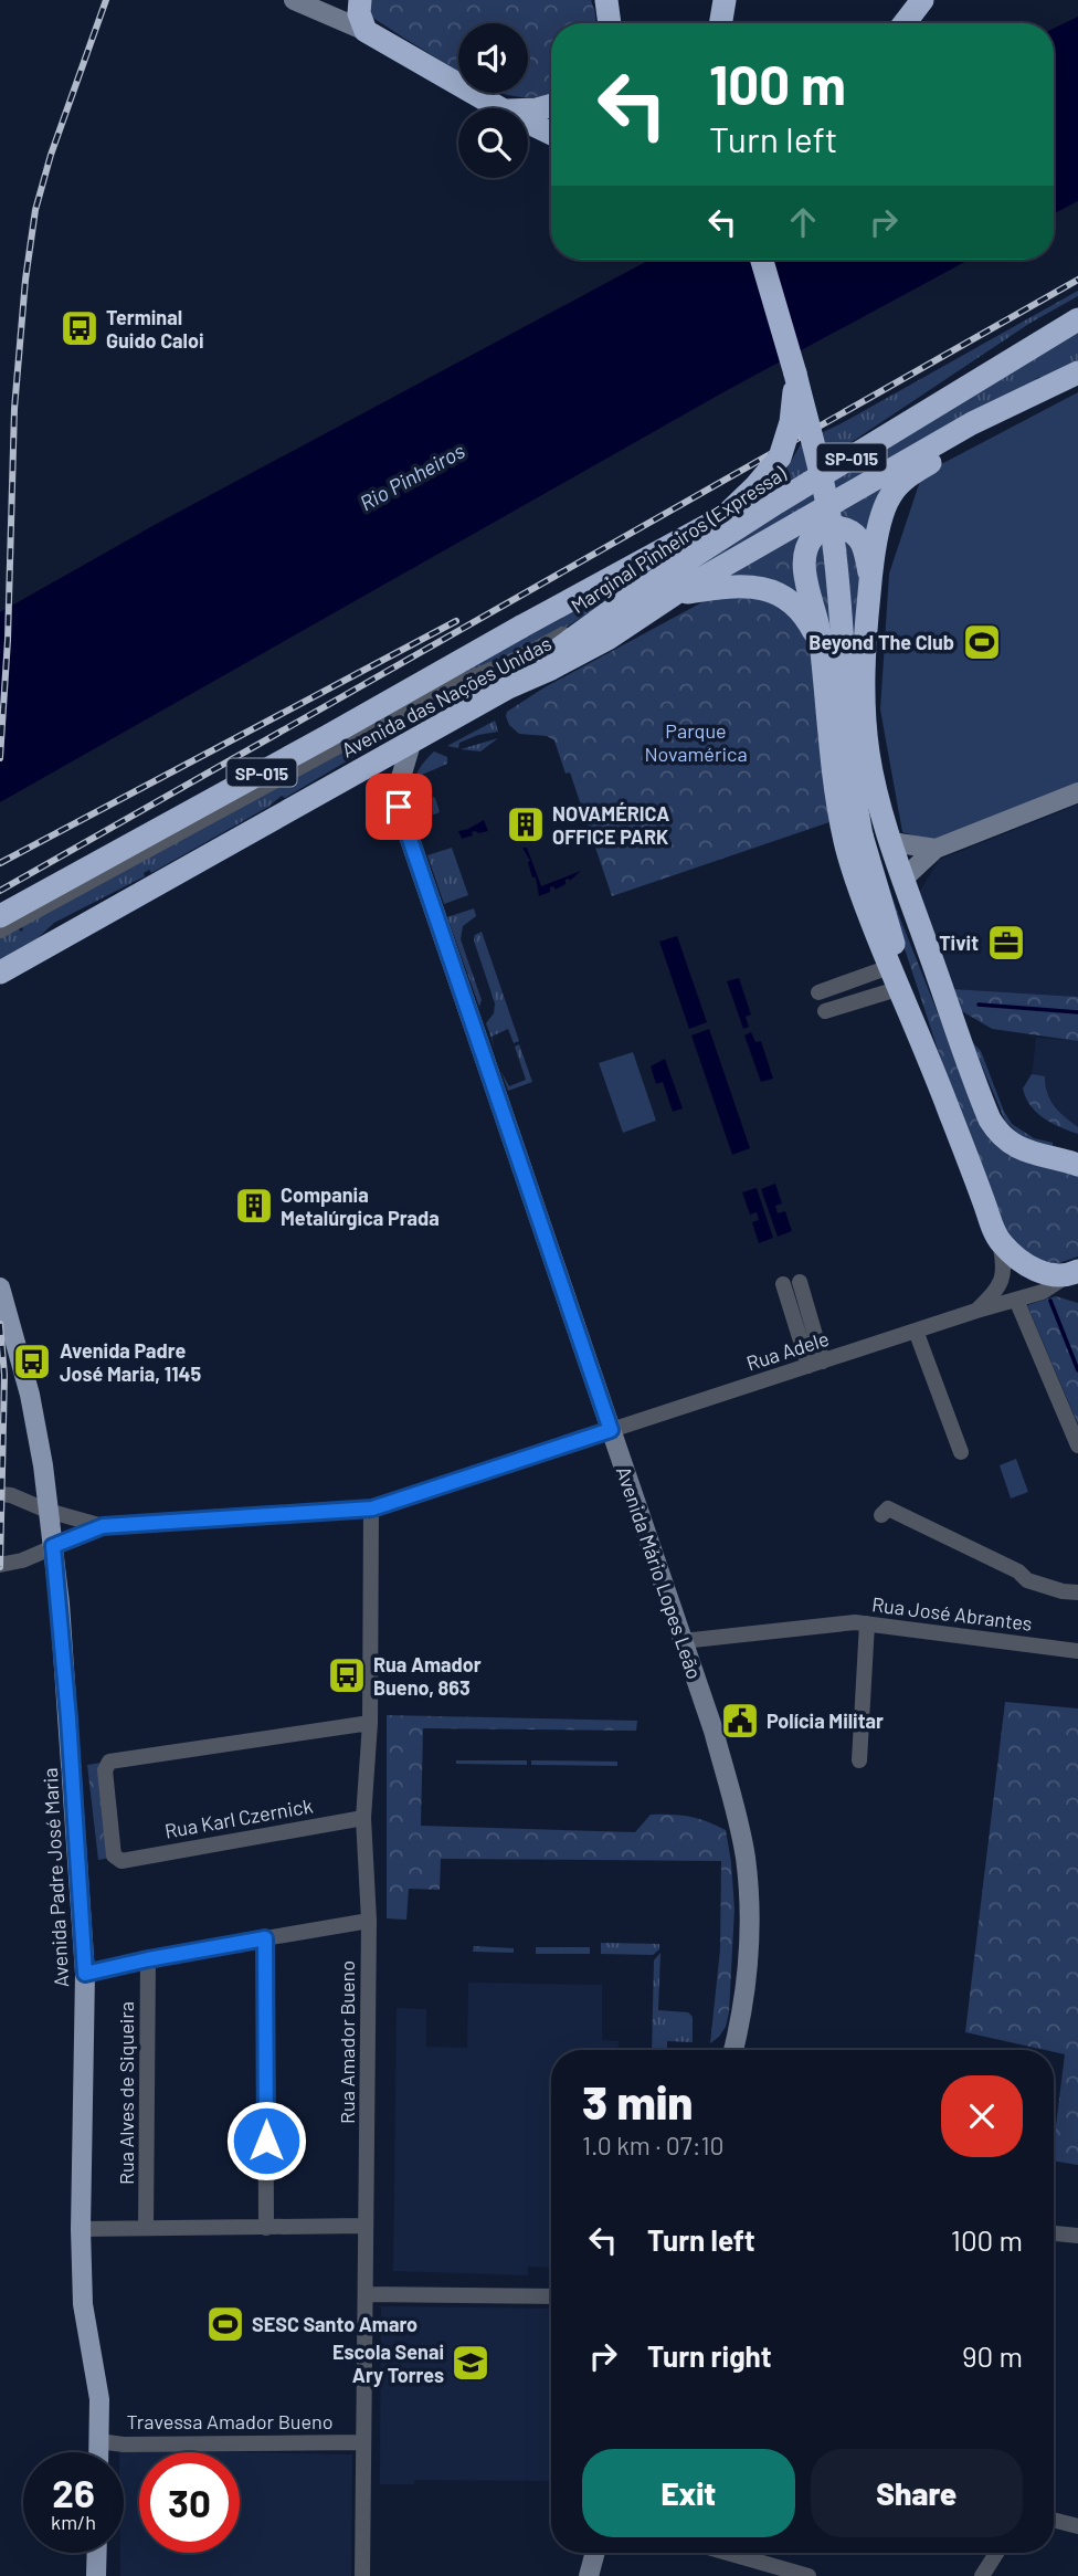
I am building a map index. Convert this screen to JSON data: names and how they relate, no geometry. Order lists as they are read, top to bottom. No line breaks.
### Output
{"streets":{"highway":["SP-015","Marginal Pinheiros (Expressa)","Avenida das Nações Unidas"],"main road":["Avenida Padre José Maria"],"street":["Rua Adele","Avenida Mário Lopes Leão","Rua José Abrantes","Rua Karl Czernick","Rua Amador Bueno","Rua Alves de Siqueira","Travessa Amador Bueno"]},"crossings":[["SP-015","Avenida das Nações Unidas"],["Marginal Pinheiros (Expressa)","Avenida das Nações Unidas"],["Avenida das Nações Unidas","Avenida Mário Lopes Leão"],["Rua Adele","Avenida Mário Lopes Leão"],["Rua Adele","Rua Amador Bueno"],["Avenida Mário Lopes Leão","Rua José Abrantes"],["Rua Karl Czernick","Rua Amador Bueno"],["Avenida Padre José Maria","Travessa Amador Bueno"],["Rua Amador Bueno","Travessa Amador Bueno"]],"water":["Rio Pinheiros"],"parks":["Parque Novamérica"],"places":{"bus stop":["Terminal Guido Caloi","Avenida Padre José Maria, 1145","Rua Amador Bueno, 863"],"sports":["Beyond The Club","SESC Santo Amaro"],"building":["NOVAMÉRICA OFFICE PARK","Compania Metalúrgica Prada"],"office":["Tivit"],"public building":["Polícia Militar"],"school or university":["Escola Senai Ary Torres"]},"page":{"turn":["100 m","Turn left"],"heading":["3 min","1.0 km · 07:10"],"list":[{"name":"Turn left","value":"100 m"},{"name":"Turn right","value":"90 m"}],"buttons":["Exit","Share"],"speed":"26 km/h","limit":"30"}}
